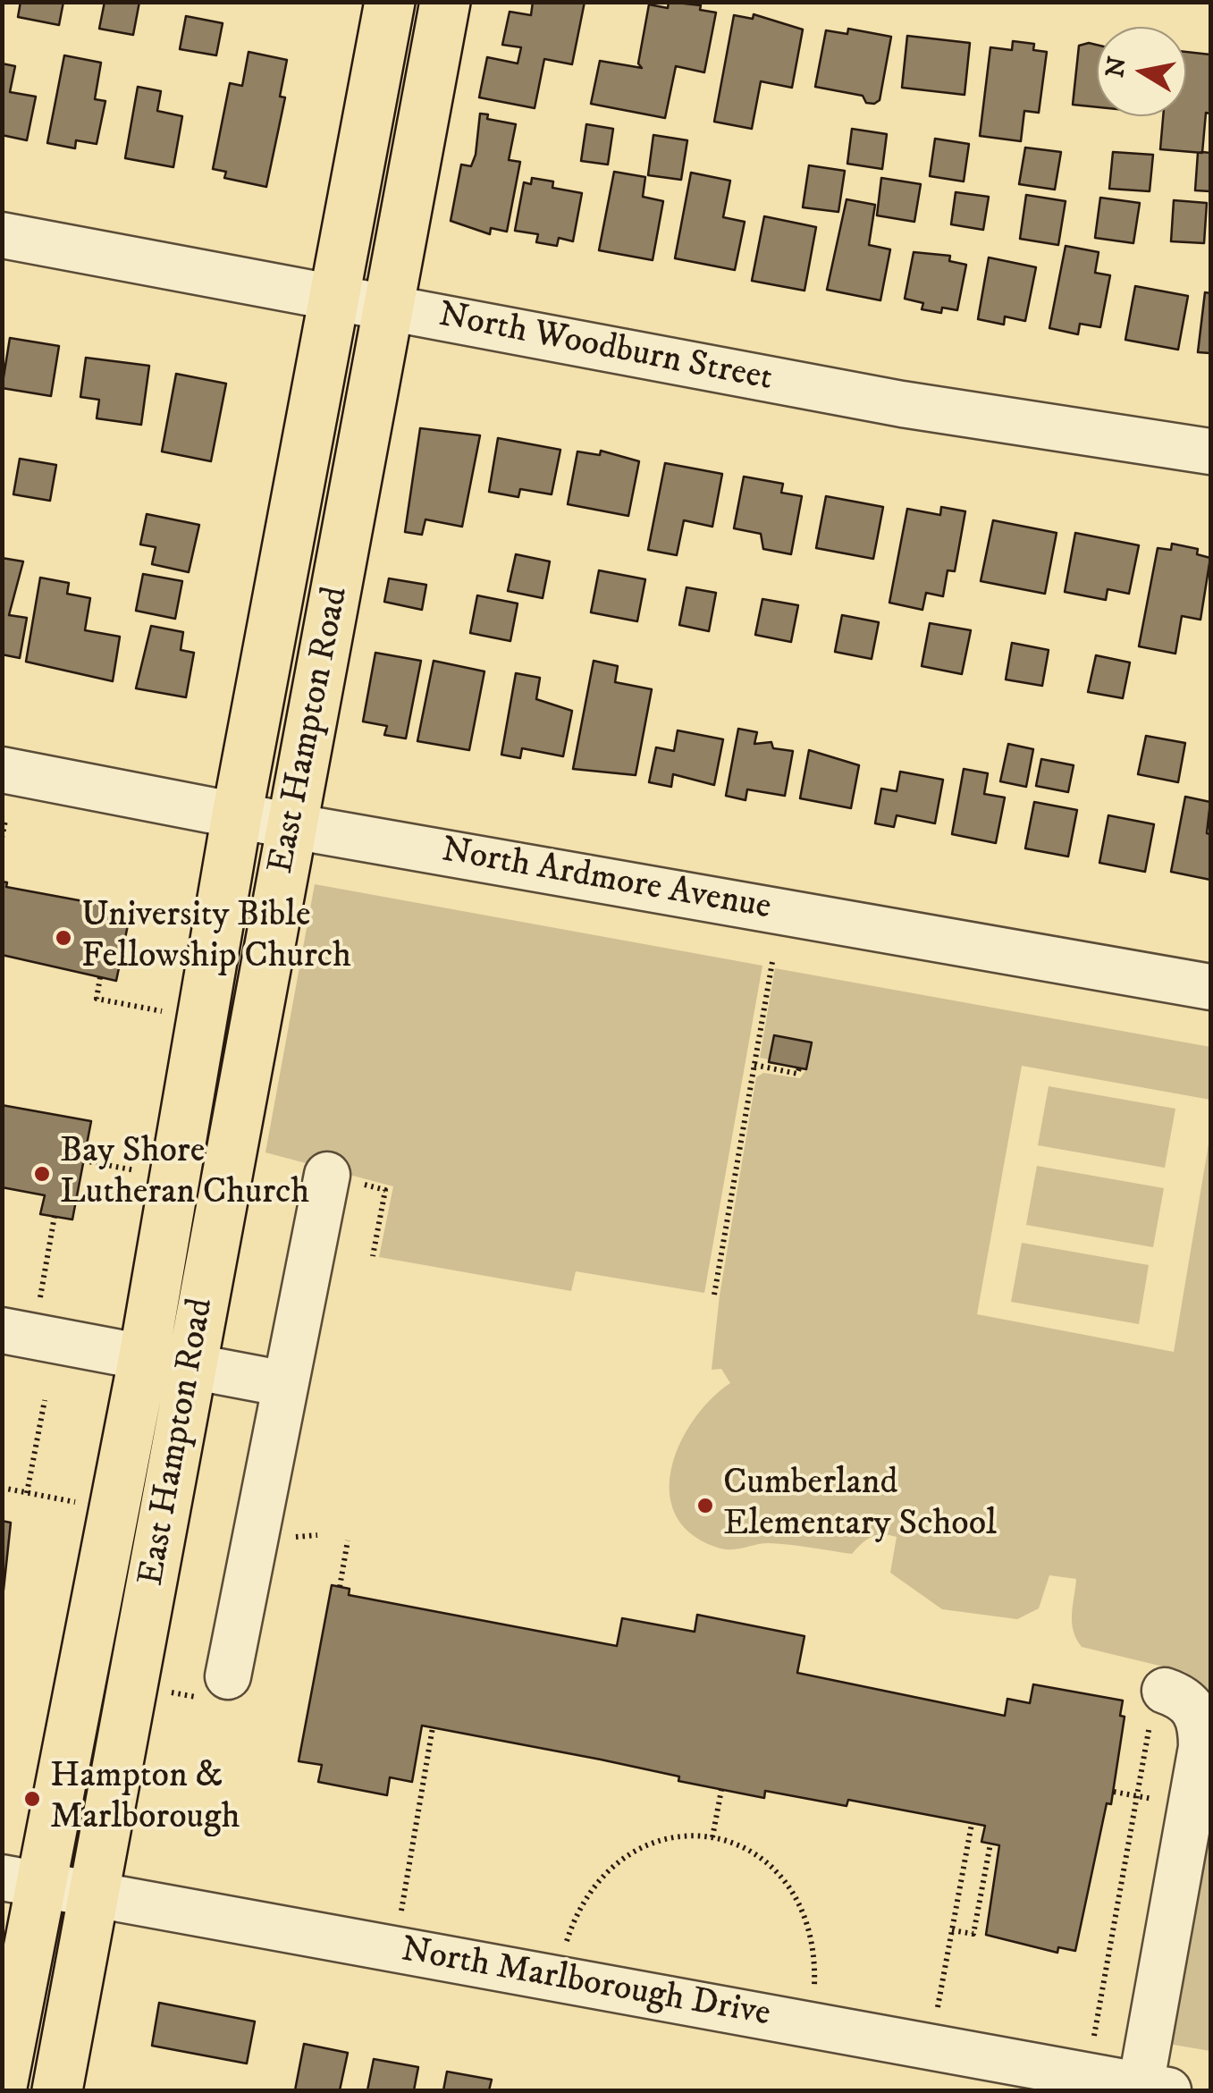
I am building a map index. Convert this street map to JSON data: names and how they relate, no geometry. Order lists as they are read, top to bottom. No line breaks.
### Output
{"streets":{"main road":["East Hampton Road"],"street":["North Woodburn Street","North Ardmore Avenue","North Marlborough Drive"]},"crossings":[["North Woodburn Street","East Hampton Road"],["East Hampton Road","North Ardmore Avenue"],["East Hampton Road","North Marlborough Drive"]],"places":["University Bible Fellowship Church","Bay Shore Lutheran Church","Cumberland Elementary School","Hampton & Marlborough"],"north":"left"}
